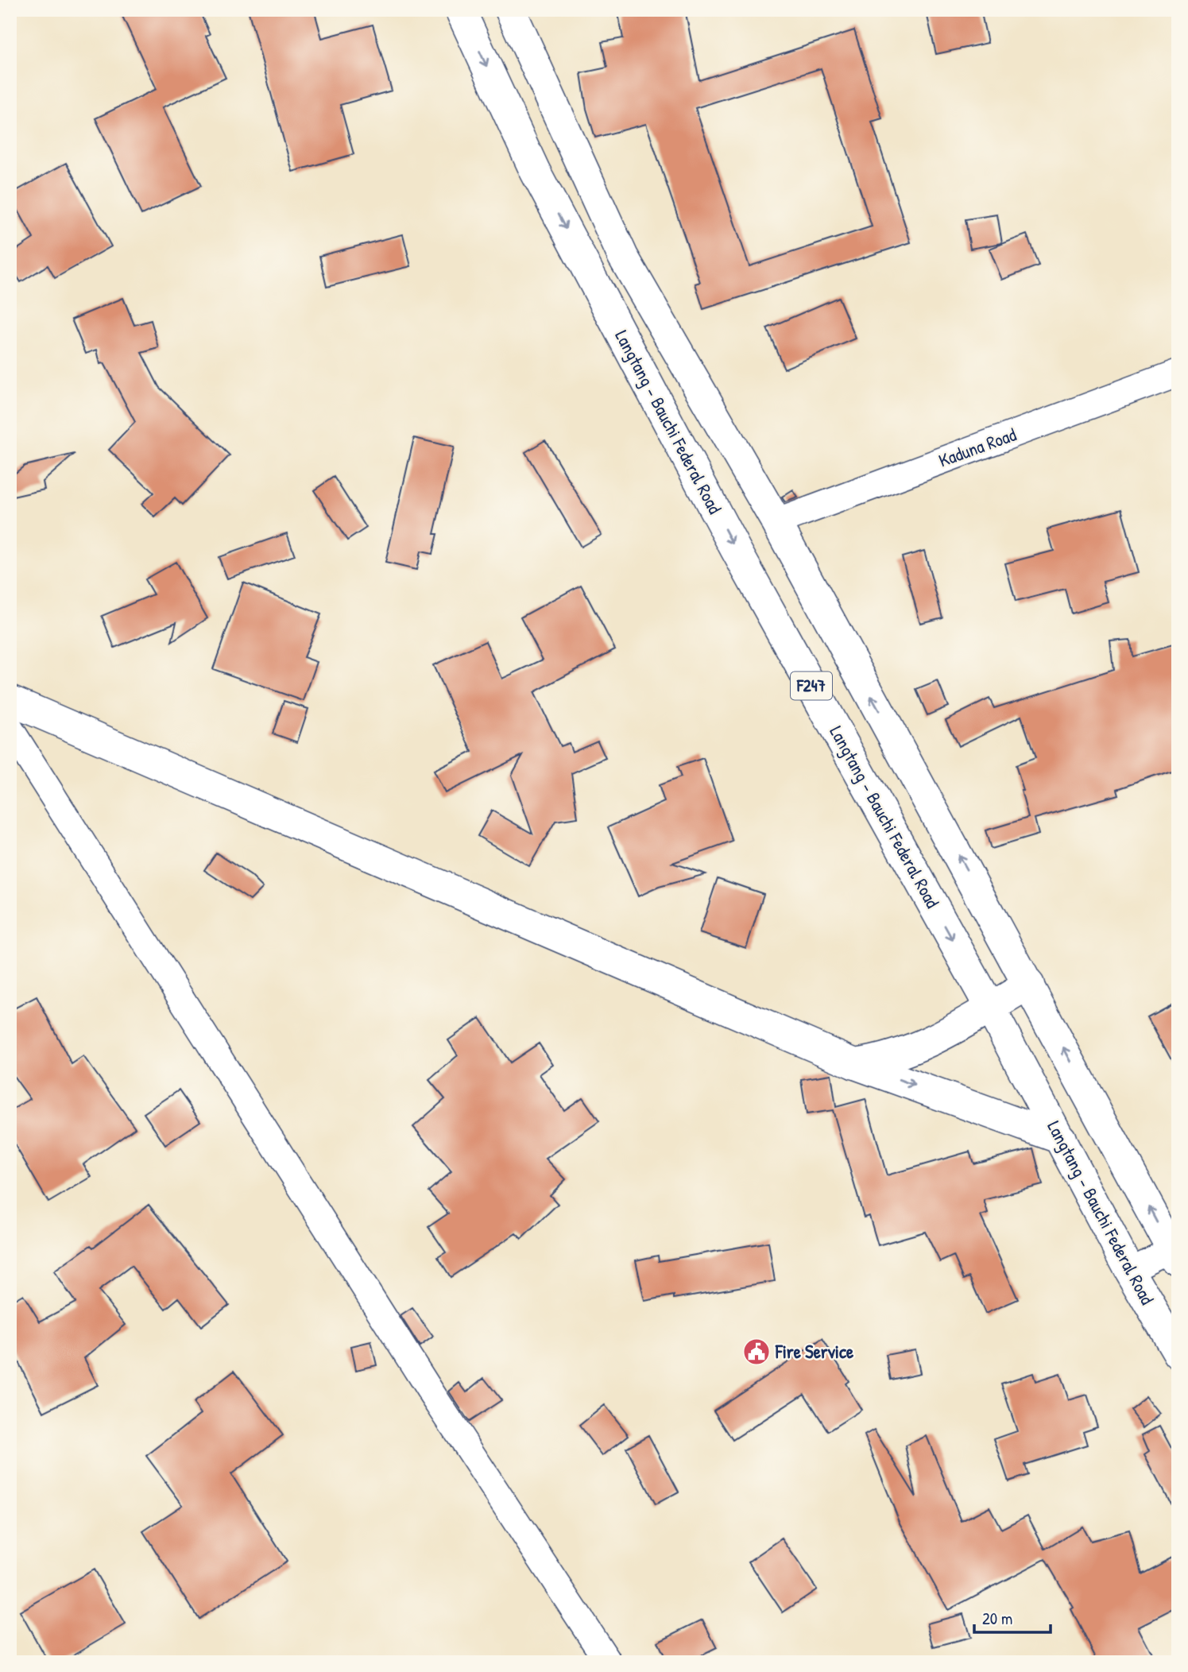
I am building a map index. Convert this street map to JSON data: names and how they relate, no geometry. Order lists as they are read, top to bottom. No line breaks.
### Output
{"streets":{"main road":["Langtang - Bauchi Federal Road","F247"],"street":["Kaduna Road"]},"crossings":[["Kaduna Road","F247"]],"places":{"public building":["Fire Service"]},"scale_bar":"20 m"}
